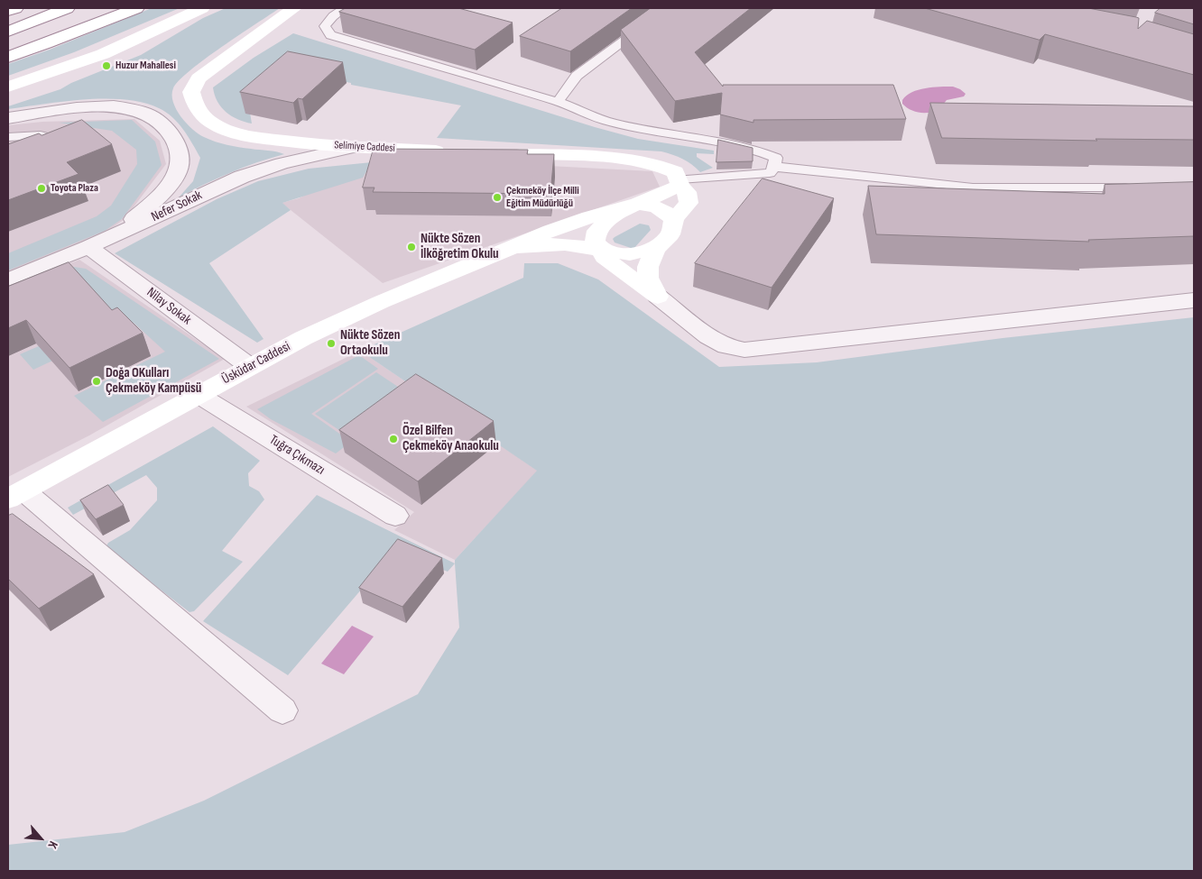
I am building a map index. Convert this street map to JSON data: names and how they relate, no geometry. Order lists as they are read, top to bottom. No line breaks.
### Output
{"streets":{"main road":["Selimiye Caddesi","Üsküdar Caddesi"],"street":["Nefer Sokak","Nilay Sokak","Tuğra Çıkmazı"]},"crossings":[["Selimiye Caddesi","Nefer Sokak"],["Nefer Sokak","Nilay Sokak"],["Nilay Sokak","Üsküdar Caddesi"],["Üsküdar Caddesi","Tuğra Çıkmazı"]],"places":["Huzur Mahallesi","Toyota Plaza","Çekmeköy İlçe Milli Eğitim Müdürlüğü","Nükte Sözen İlköğretim Okulu","Nükte Sözen Ortaokulu","Doğa OKulları Çekmeköy Kampüsü","Özel Bilfen Çekmeköy Anaokulu"],"north":"bottom right"}
